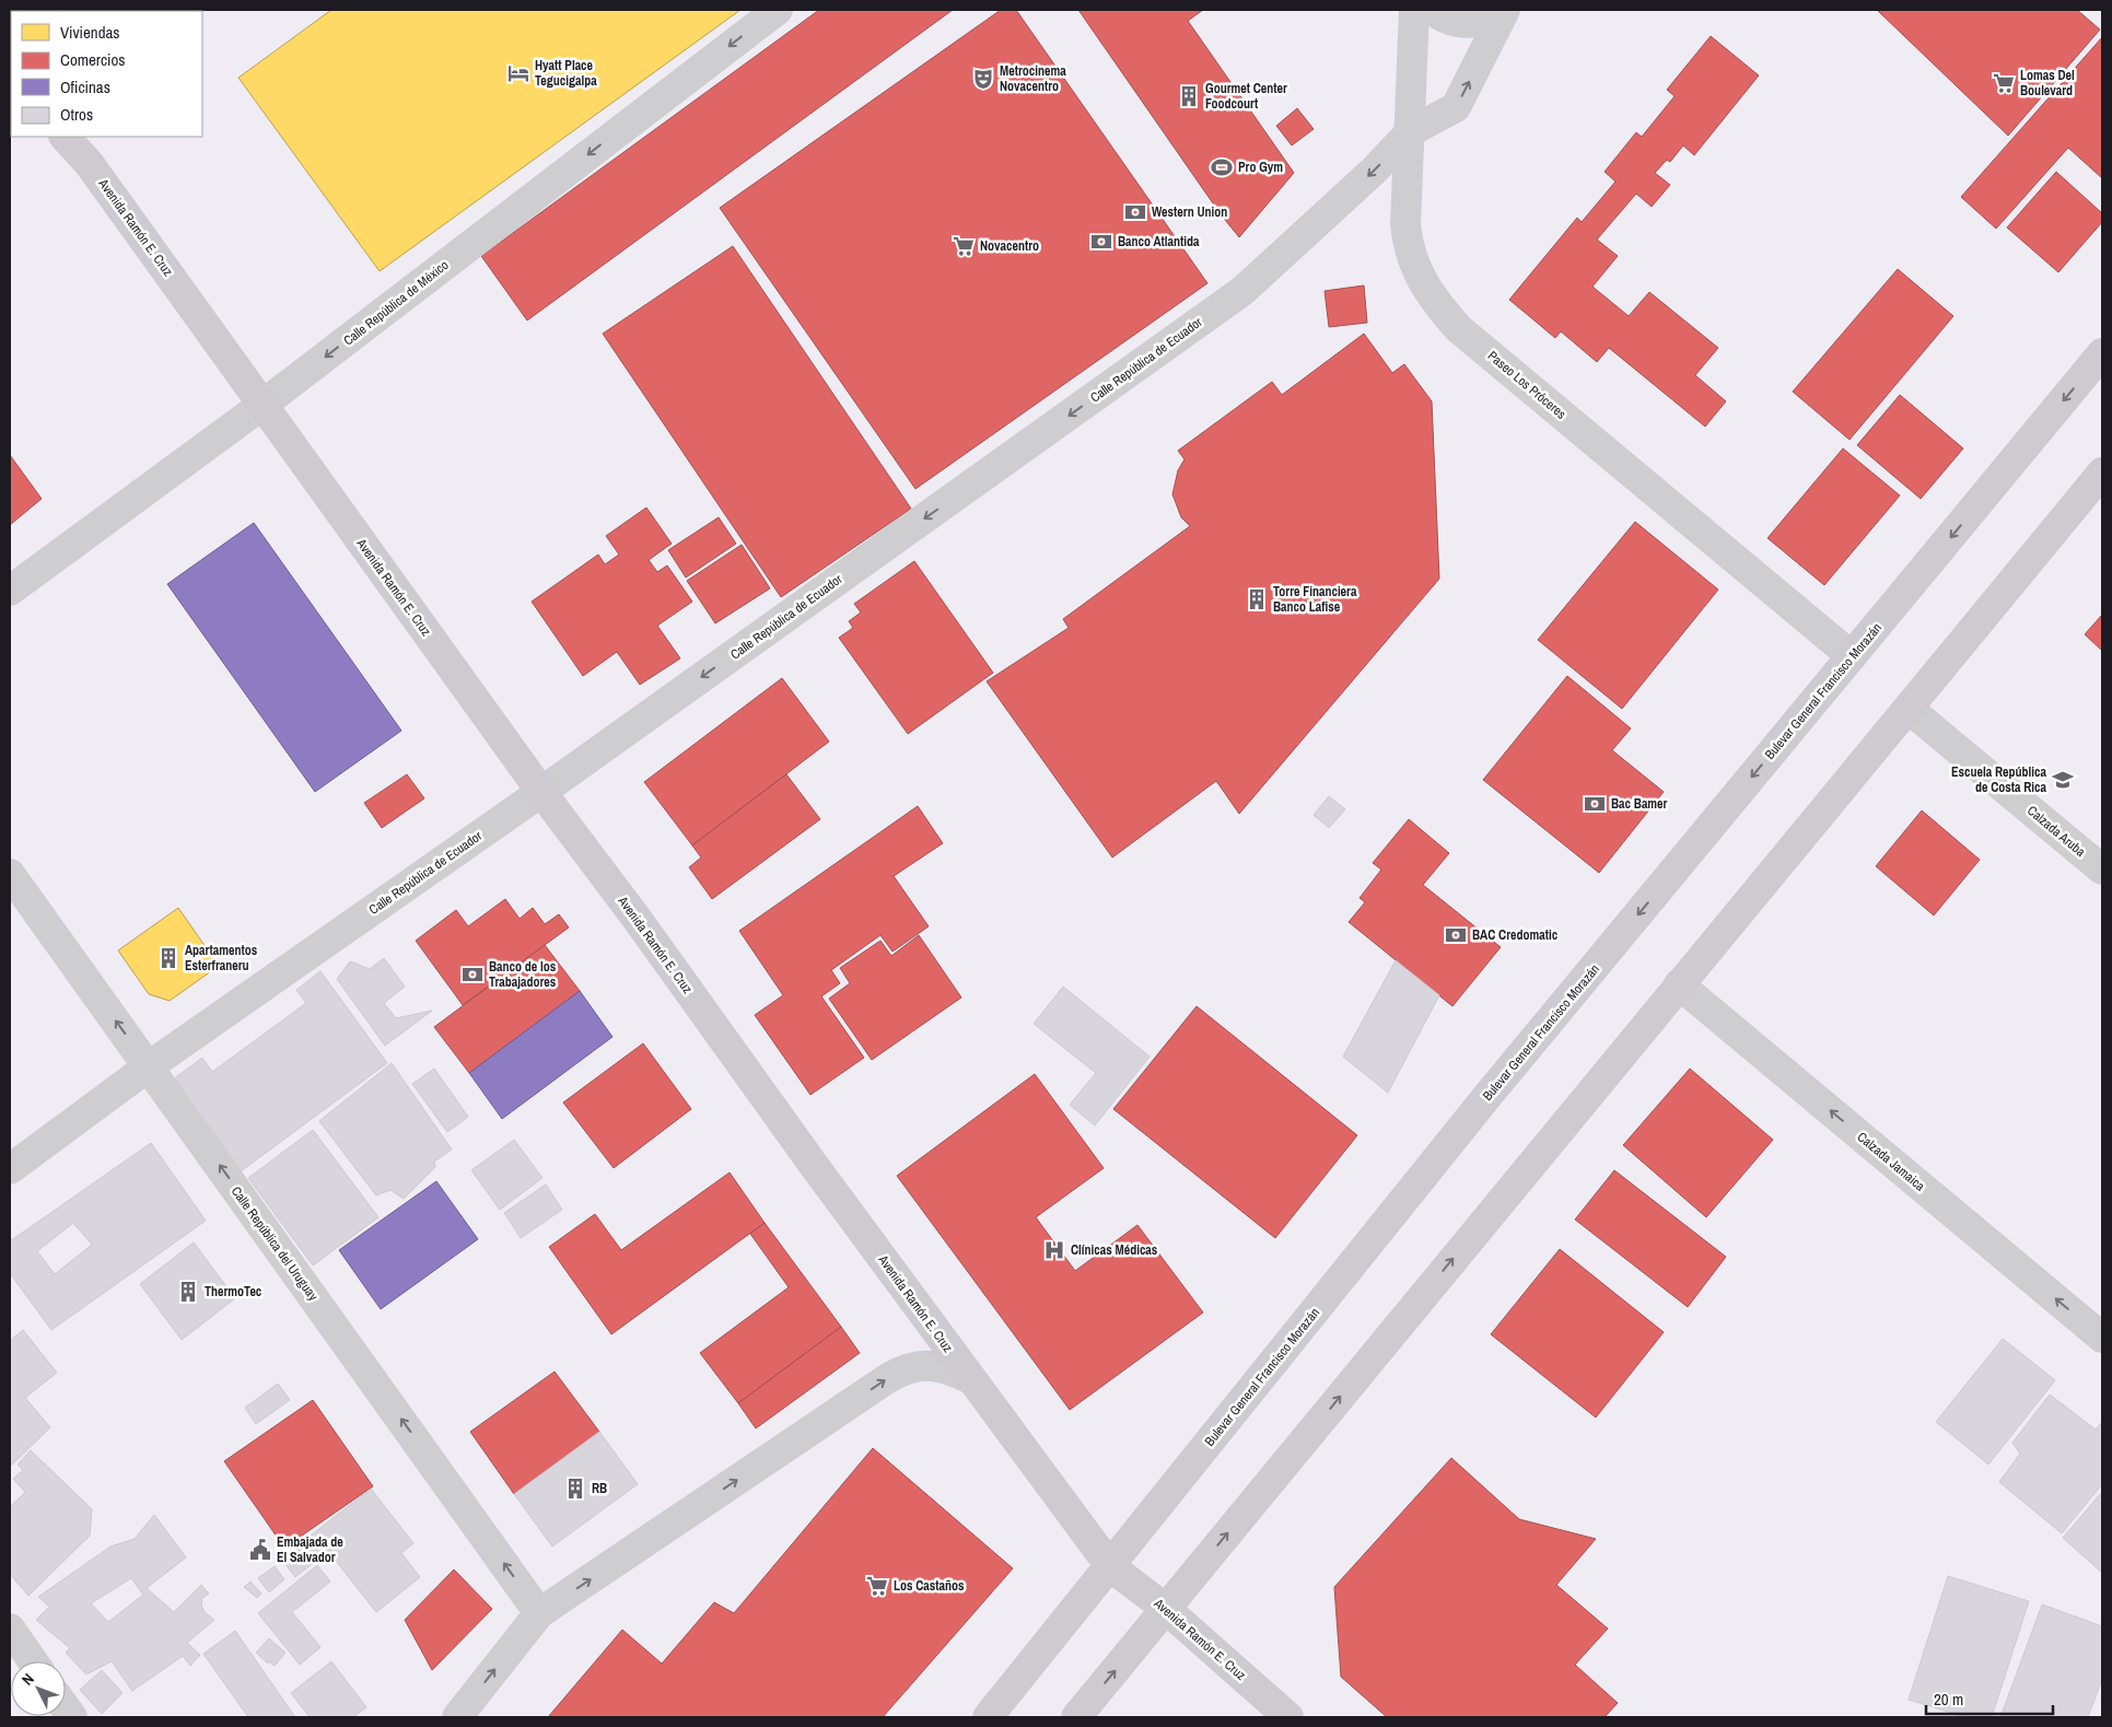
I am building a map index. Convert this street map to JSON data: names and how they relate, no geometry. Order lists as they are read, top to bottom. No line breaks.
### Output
{"streets":{"main road":["Avenida Ramón E. Cruz","Bulevar General Francisco Morazán"],"street":["Calle República de México","Calle República de Ecuador","Paseo Los Próceres","Calzada Aruba","Calzada Jamaica","Calle República del Uruguay"]},"crossings":[["Avenida Ramón E. Cruz","Calle República de México"],["Avenida Ramón E. Cruz","Calle República de Ecuador"],["Avenida Ramón E. Cruz","Bulevar General Francisco Morazán"],["Calle República de Ecuador","Paseo Los Próceres"],["Calle República de Ecuador","Calle República del Uruguay"],["Paseo Los Próceres","Bulevar General Francisco Morazán"]],"one_way":["Calle República de México","Calzada Jamaica","Calle República del Uruguay"],"places":{"hotel":["Hyatt Place Tegucigalpa"],"theatre":["Metrocinema Novacentro"],"supermarket":["Lomas Del Boulevard","Novacentro","Los Castaños"],"building":["Gourmet Center Foodcourt","Torre Financiera Banco Lafise","Apartamentos Esterfraneru","ThermoTec","RB"],"sports":["Pro Gym"],"bank":["Western Union","Banco Atlantida","Bac Bamer","BAC Credomatic","Banco de los Trabajadores"],"school or university":["Escuela República de Costa Rica"],"hospital":["Clínicas Médicas"],"public building":["Embajada de El Salvador"]},"legend":["Viviendas","Comercios","Oficinas","Otros"],"scale_bar":"20 m","north":"top left"}
